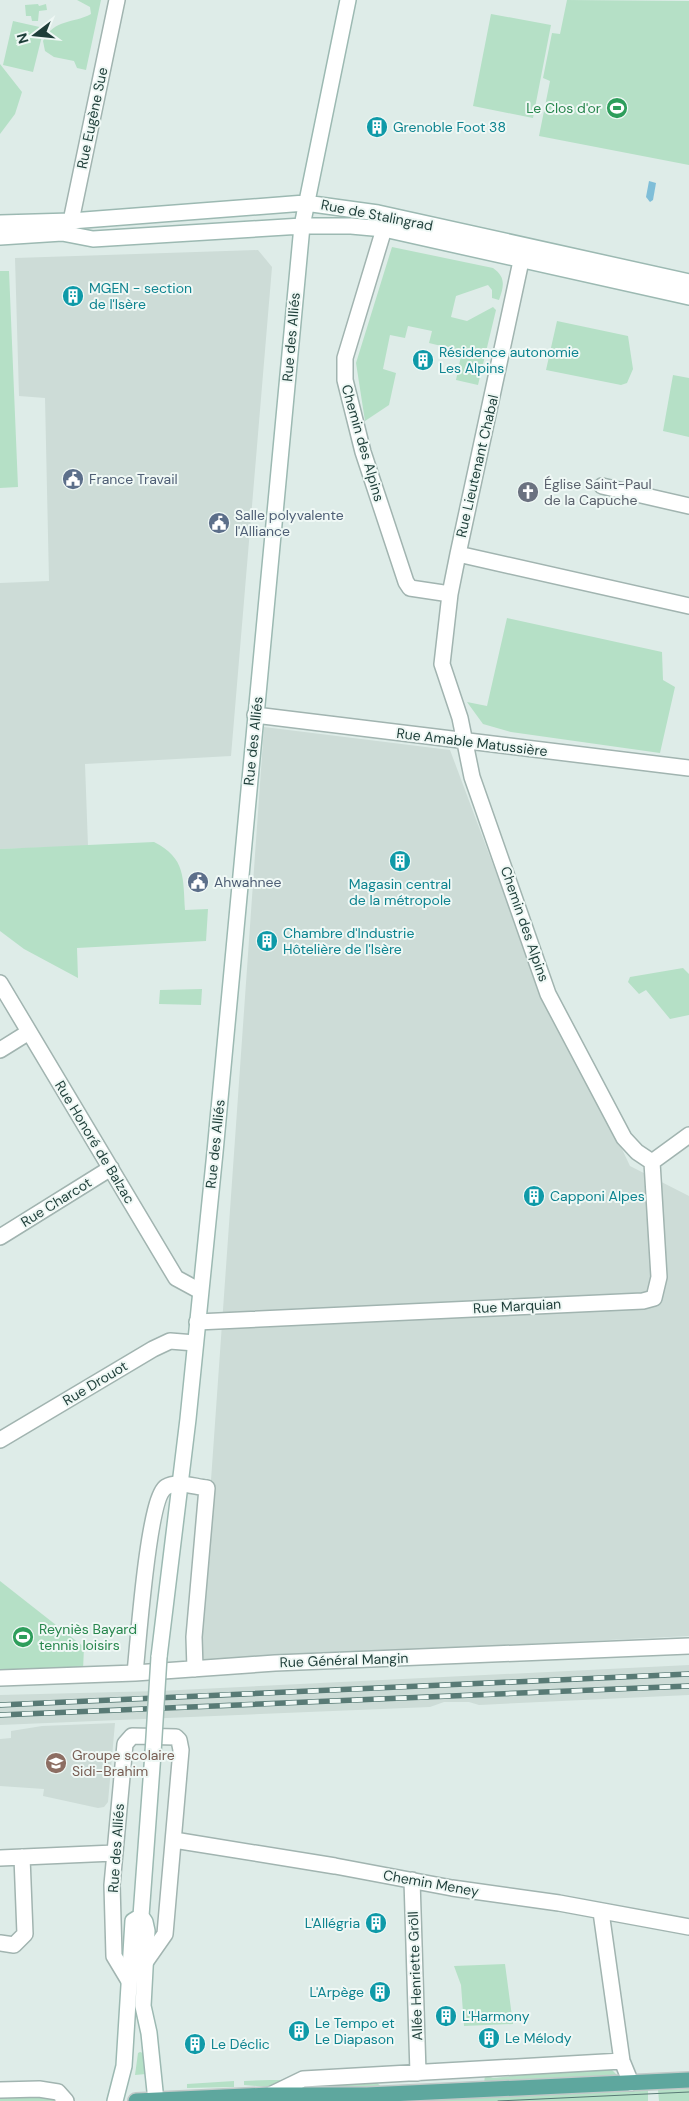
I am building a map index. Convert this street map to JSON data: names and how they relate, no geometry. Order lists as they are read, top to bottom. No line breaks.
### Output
{"streets":{"street":["Rue Eugène Sue","Rue de Stalingrad","Rue des Alliés","Chemin des Alpins","Rue Lieutenant Chabal","Rue Amable Matussière","Rue Honoré de Balzac","Rue Charcot","Rue Marquian","Rue Drouot","Rue Général Mangin","Chemin Meney","Allée Henriette Gröll"]},"crossings":[["Rue Eugène Sue","Rue de Stalingrad"],["Rue de Stalingrad","Rue des Alliés"],["Rue de Stalingrad","Chemin des Alpins"],["Rue de Stalingrad","Rue Lieutenant Chabal"],["Rue des Alliés","Rue Amable Matussière"],["Rue des Alliés","Rue Honoré de Balzac"],["Rue des Alliés","Rue Marquian"],["Rue des Alliés","Rue Drouot"],["Rue des Alliés","Chemin Meney"],["Chemin des Alpins","Rue Lieutenant Chabal"],["Chemin des Alpins","Rue Amable Matussière"],["Chemin des Alpins","Rue Marquian"],["Rue Honoré de Balzac","Rue Charcot"],["Chemin Meney","Allée Henriette Gröll"]],"places":{"sports":["Le Clos d'or","Reyniès Bayard tennis loisirs"],"building":["Grenoble Foot 38","MGEN - section de l'Isère","Résidence autonomie Les Alpins","Magasin central de la métropole","Chambre d'Industrie Hôtelière de l'Isère","Capponi Alpes","L'Allégria","L'Arpège","L'Harmony","Le Tempo et Le Diapason","Le Mélody","Le Déclic"],"public building":["France Travail","Salle polyvalente l'Alliance","Ahwahnee"],"church":["Église Saint-Paul de la Capuche"],"school or university":["Groupe scolaire Sidi-Brahim"]},"north":"left"}
